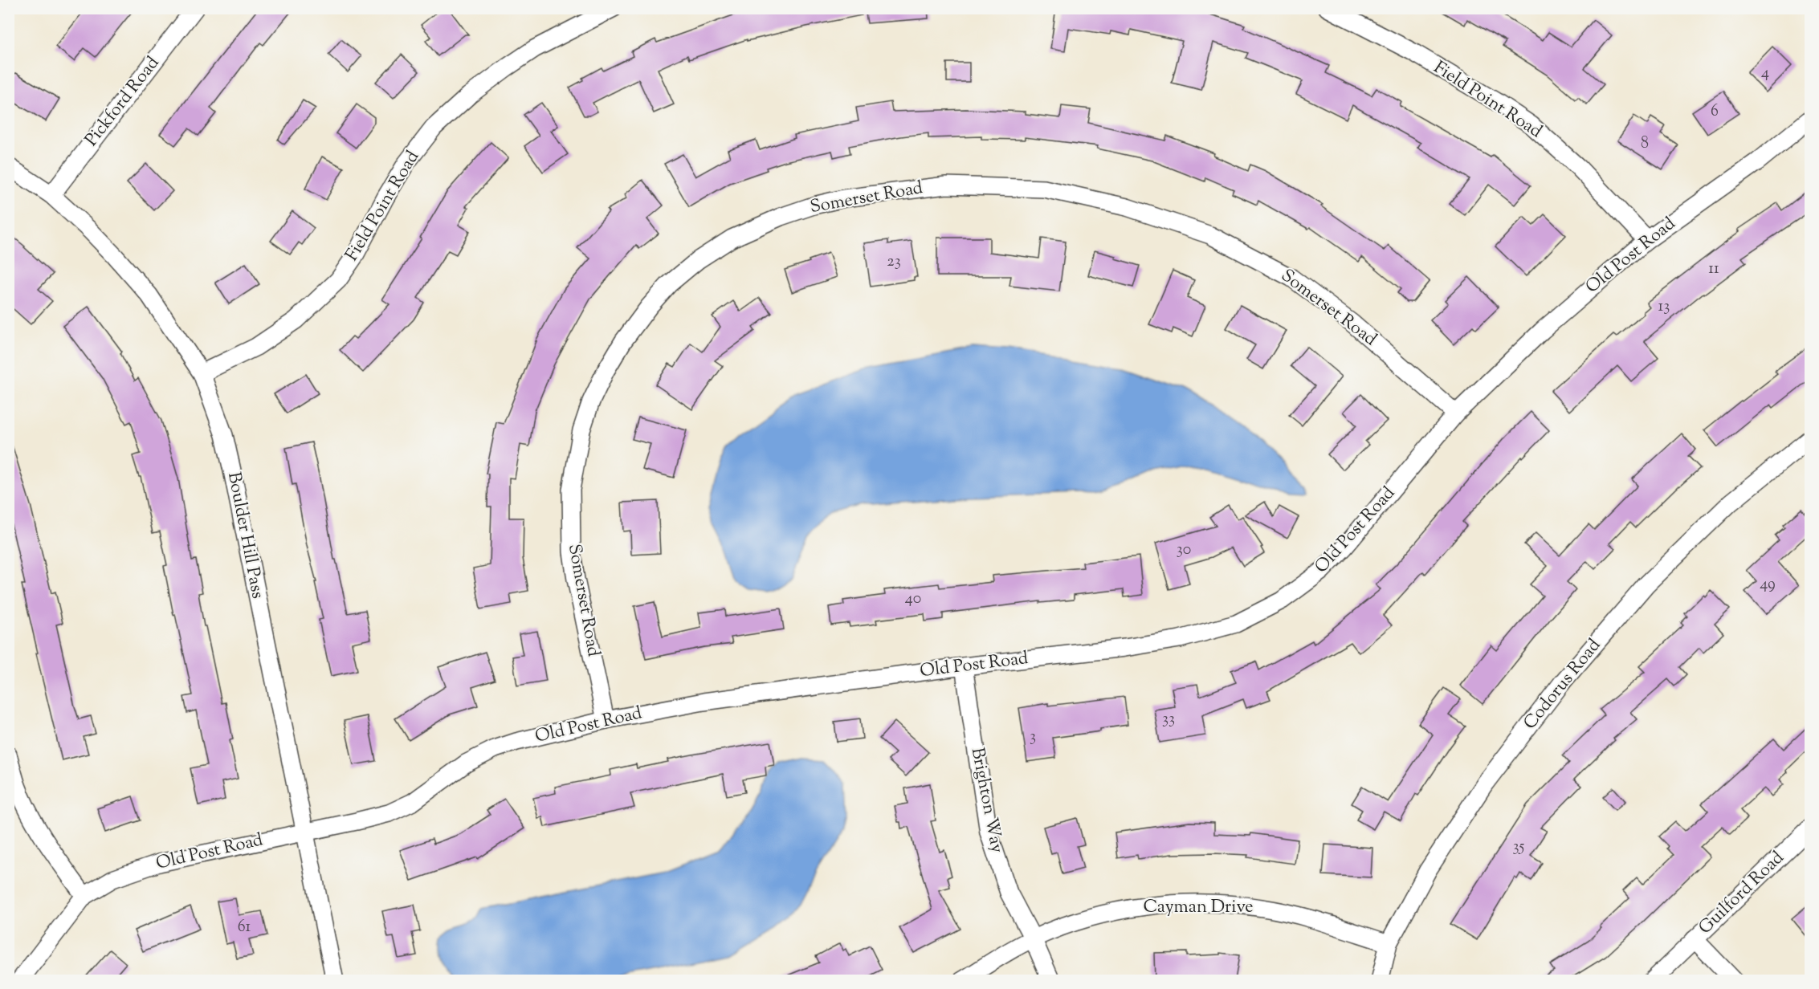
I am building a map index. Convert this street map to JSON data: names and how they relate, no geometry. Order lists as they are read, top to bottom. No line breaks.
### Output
{"streets":{"street":["Field Point Road","Pickford Road","Somerset Road","Old Post Road","Boulder Hill Pass","Codorus Road","Brighton Way","Guilford Road","Cayman Drive"]},"crossings":[["Field Point Road","Old Post Road"],["Field Point Road","Boulder Hill Pass"],["Pickford Road","Boulder Hill Pass"],["Somerset Road","Old Post Road"],["Old Post Road","Boulder Hill Pass"],["Old Post Road","Brighton Way"],["Codorus Road","Cayman Drive"],["Brighton Way","Cayman Drive"]],"house_numbers":["4","6","8","23","11","13","30","49","40","33","3","35","61"]}
